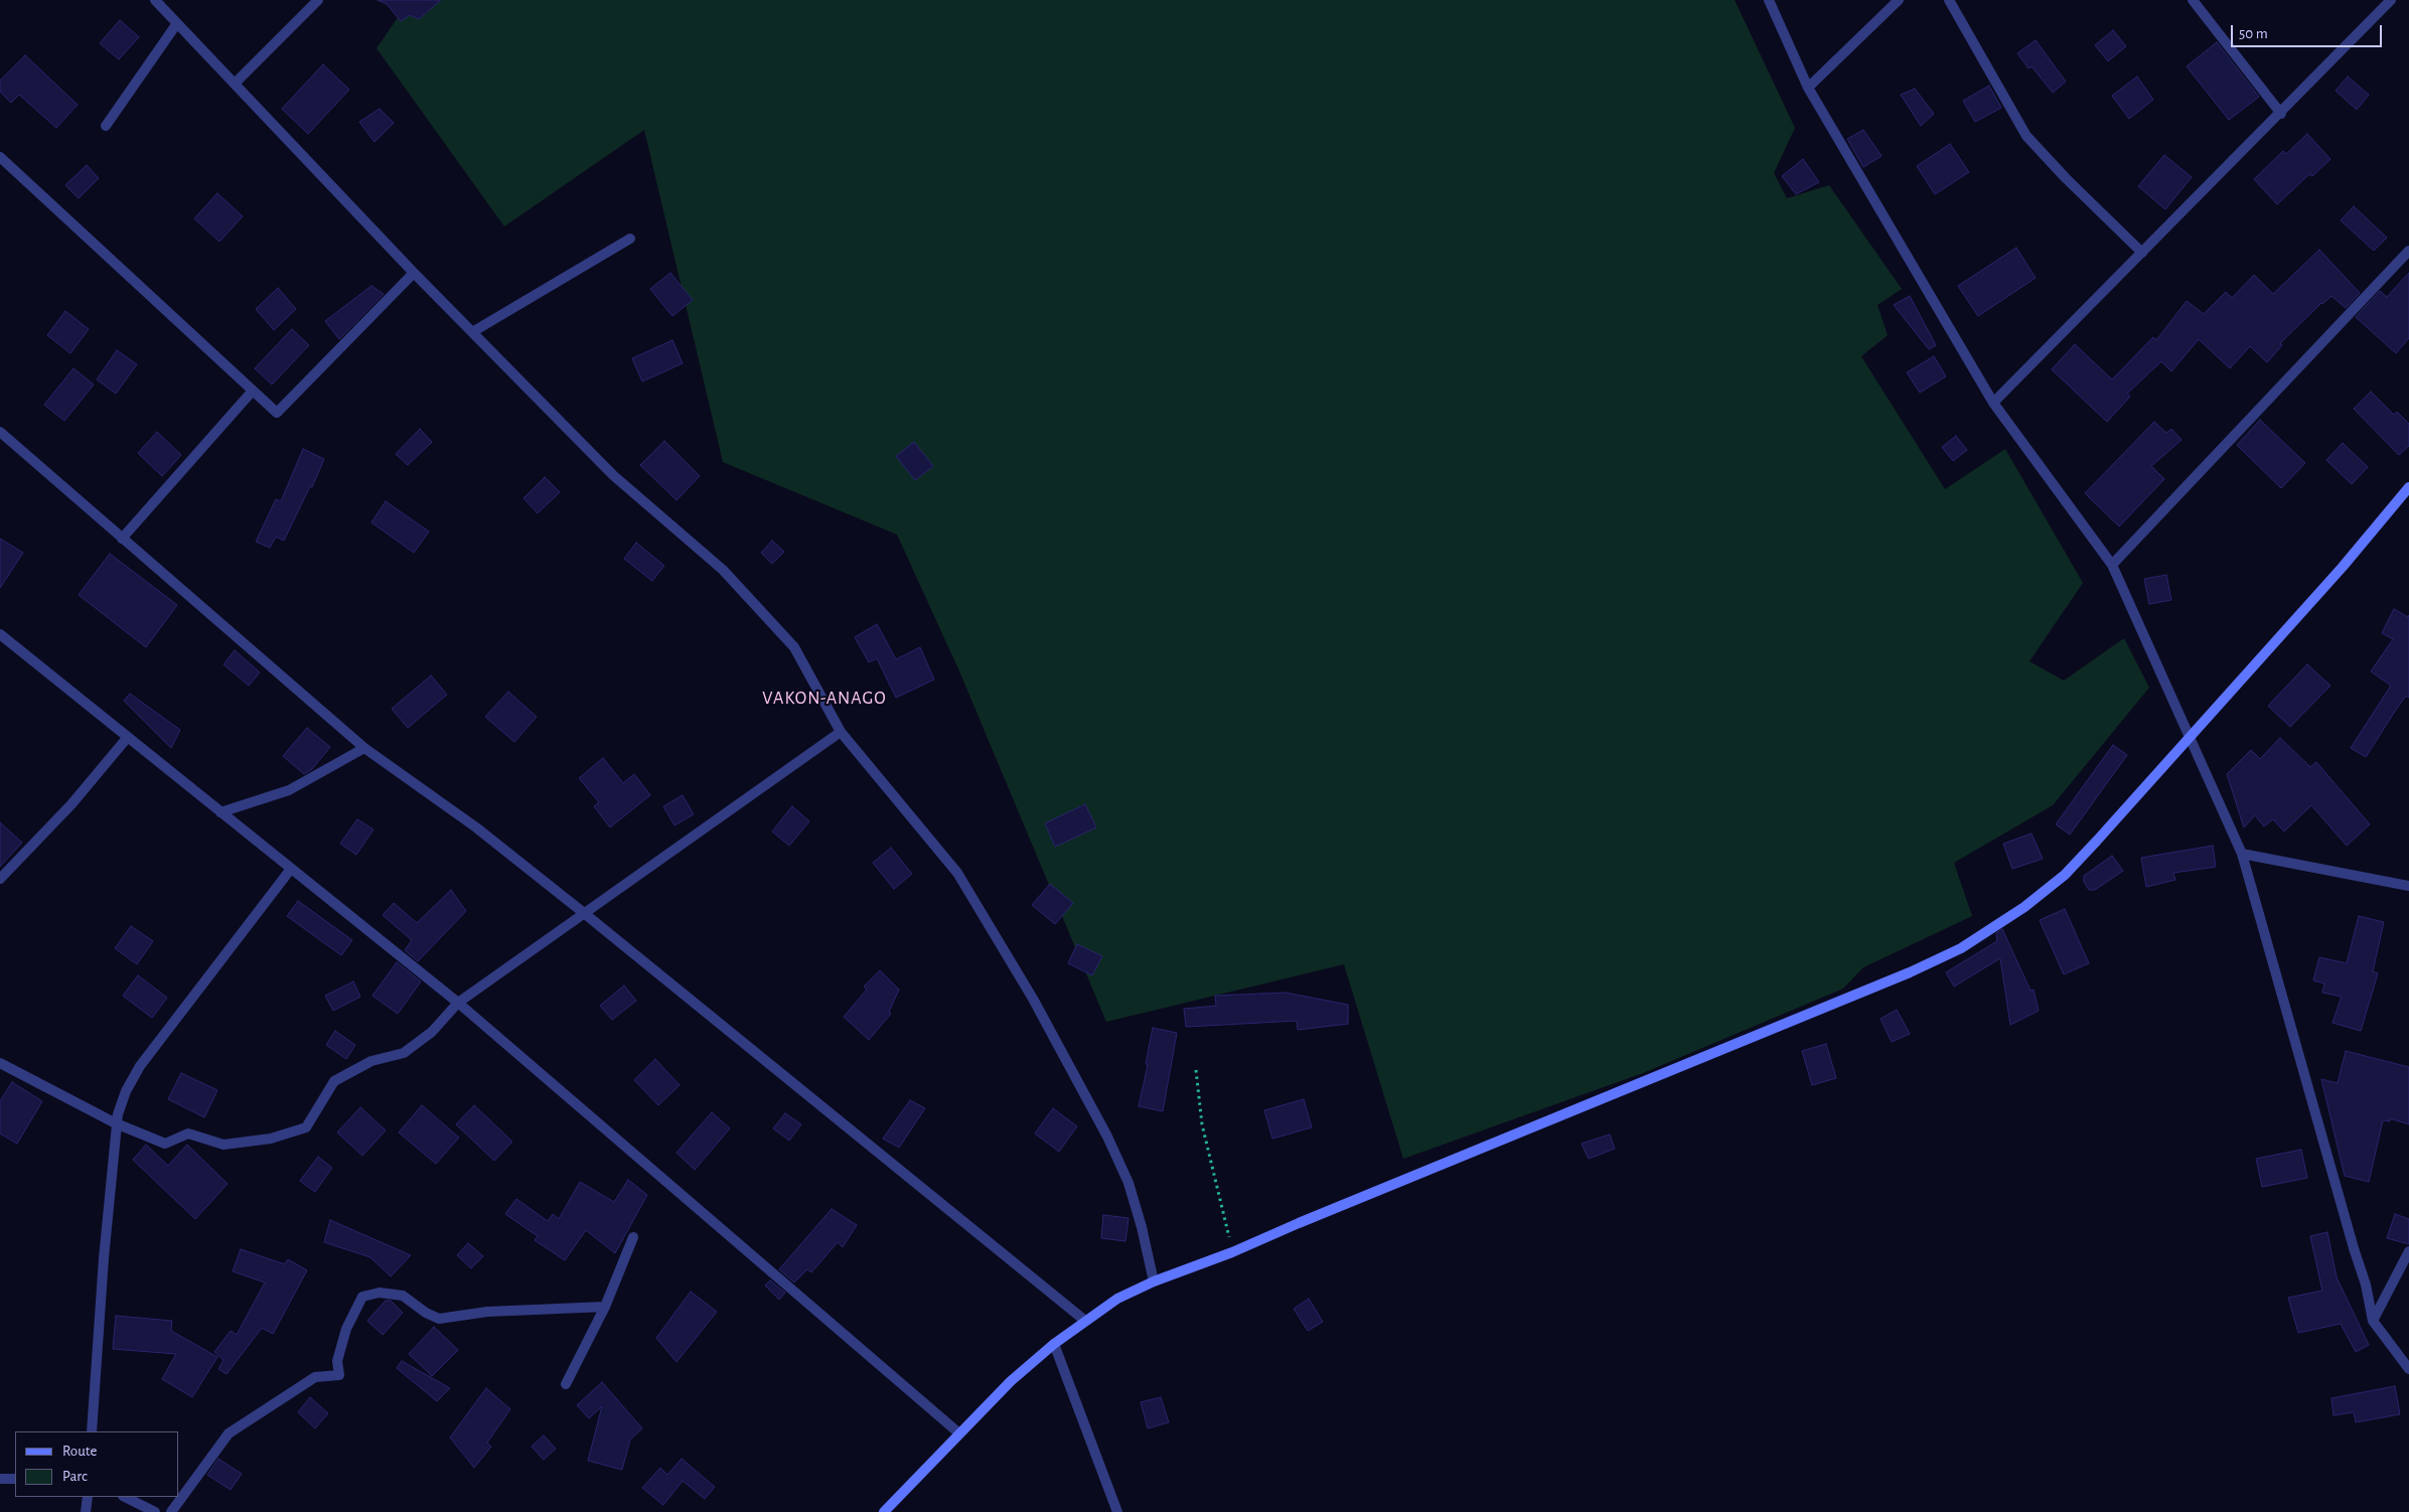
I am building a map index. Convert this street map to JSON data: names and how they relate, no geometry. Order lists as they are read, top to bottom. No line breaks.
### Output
{"districts":["VAKON-ANAGO"],"legend":["Route","Parc"],"scale_bar":"50 m"}
